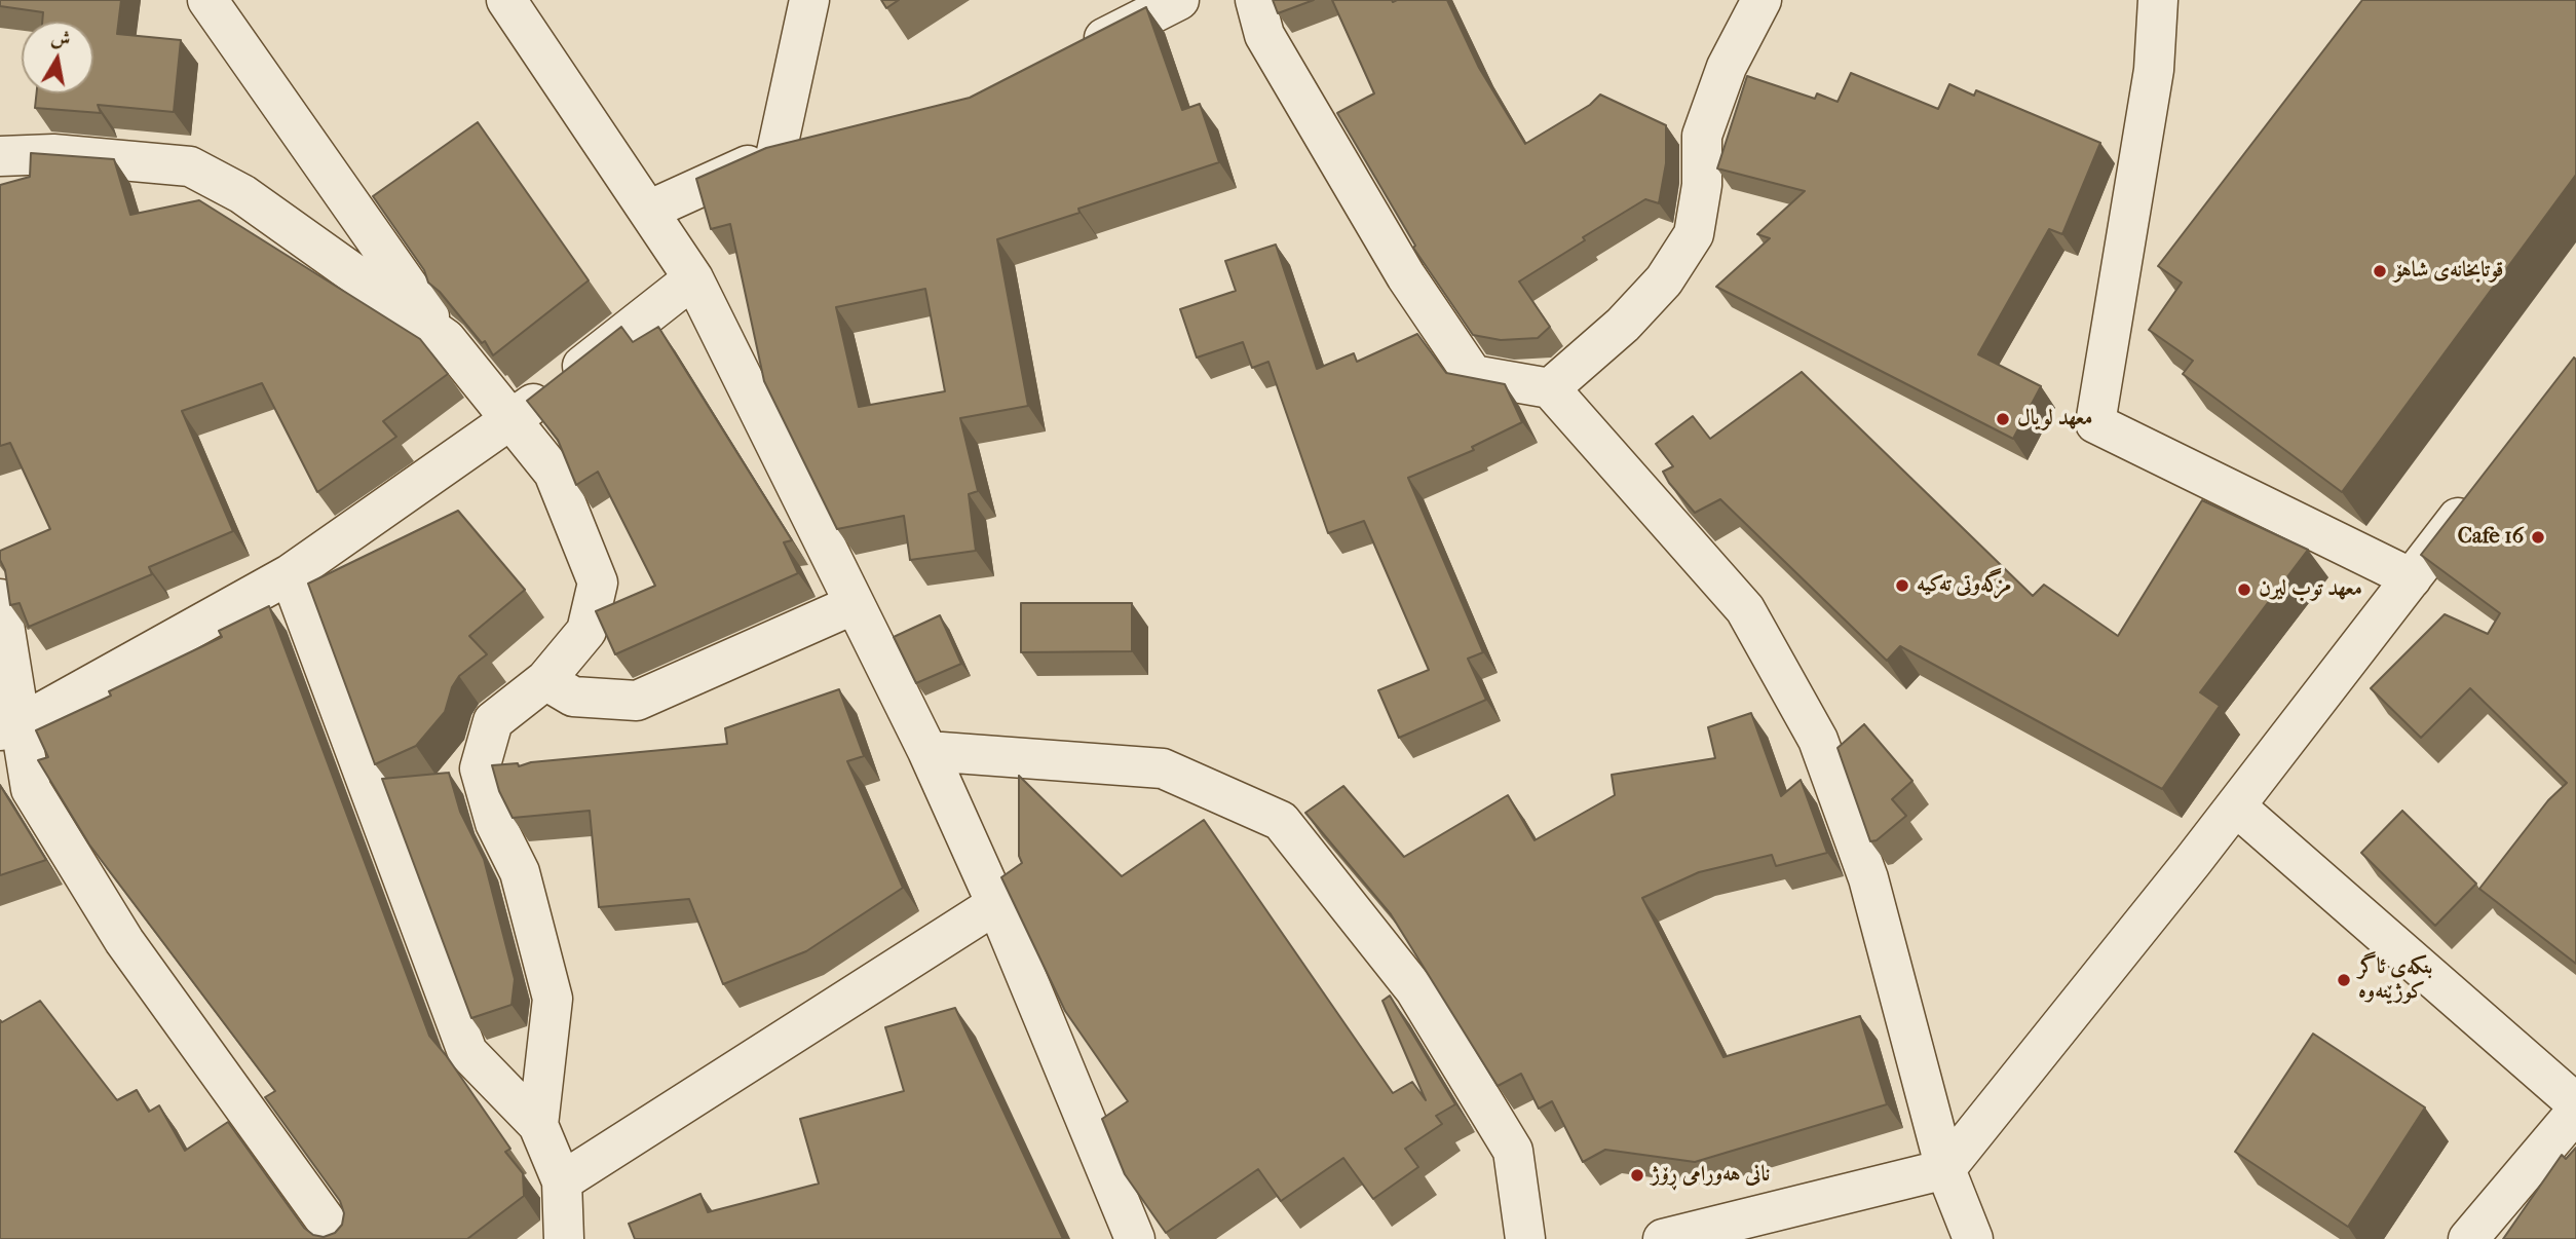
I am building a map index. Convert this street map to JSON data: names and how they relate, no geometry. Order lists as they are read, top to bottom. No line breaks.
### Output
{"places":["قوتابخانەی شاهۆ","معهد لويال","Cafe 16","مزگەوتی تەکیە","معهد توب ليرن","بنکەی ئاگر کوژێنەوە","نانی هەورامی ڕۆژ"],"north":"top"}
